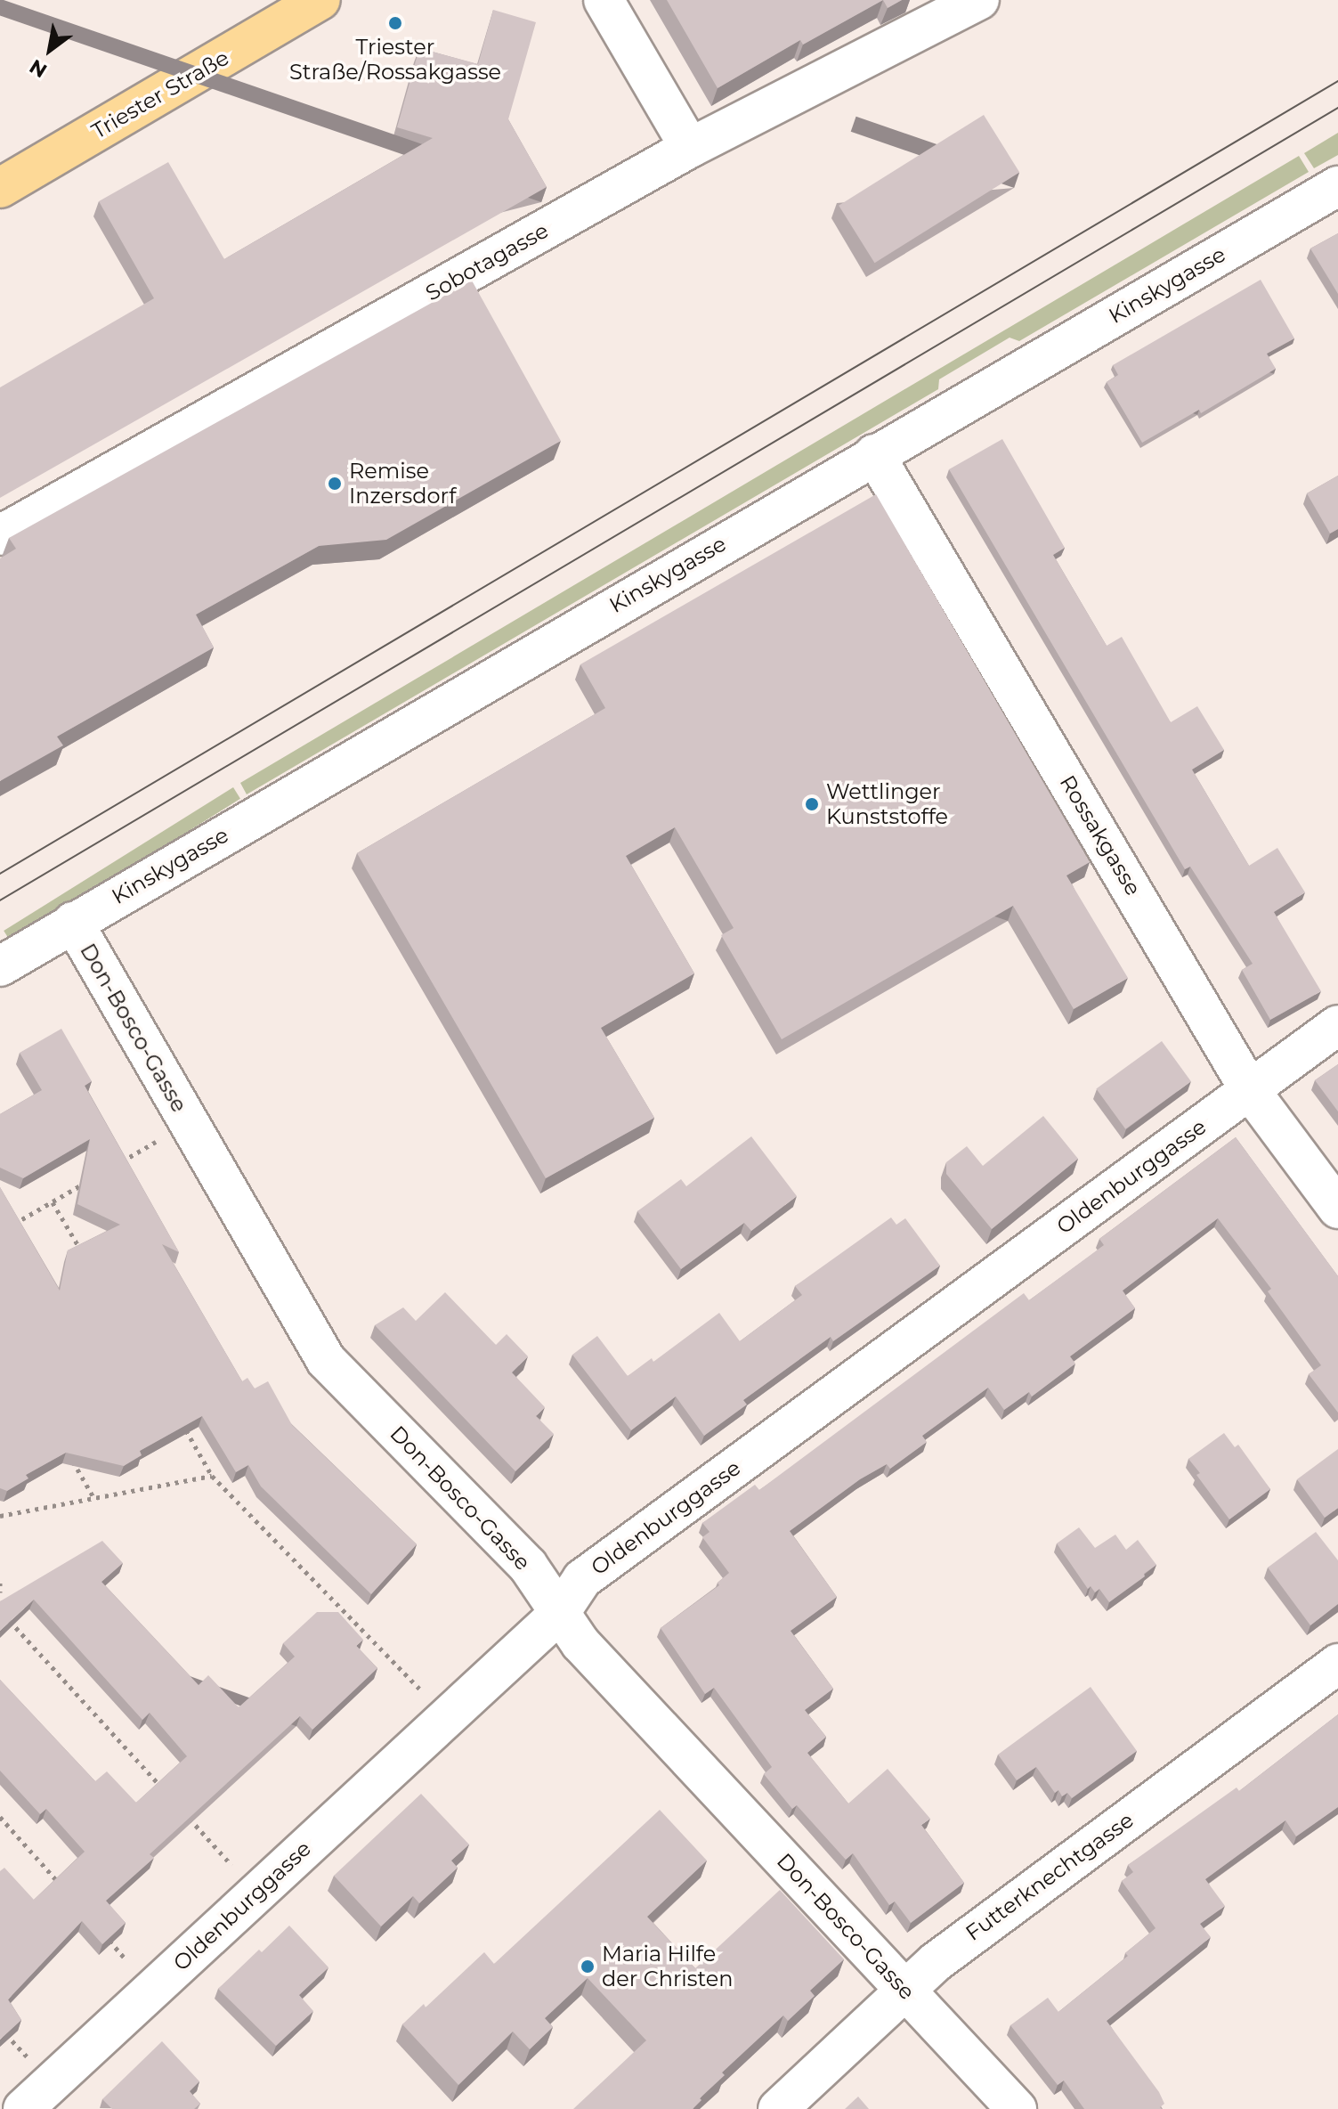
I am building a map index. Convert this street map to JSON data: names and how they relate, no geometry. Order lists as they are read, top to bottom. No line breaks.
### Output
{"streets":{"main road":["Triester Straße"],"street":["Sobotagasse","Kinskygasse","Rossakgasse","Don-Bosco-Gasse","Oldenburggasse","Futterknechtgasse"]},"crossings":[["Kinskygasse","Rossakgasse"],["Kinskygasse","Don-Bosco-Gasse"],["Rossakgasse","Oldenburggasse"],["Don-Bosco-Gasse","Oldenburggasse"],["Don-Bosco-Gasse","Futterknechtgasse"]],"places":["Triester Straße/Rossakgasse","Remise Inzersdorf","Wettlinger Kunststoffe","Maria Hilfe der Christen"],"north":"bottom left"}
